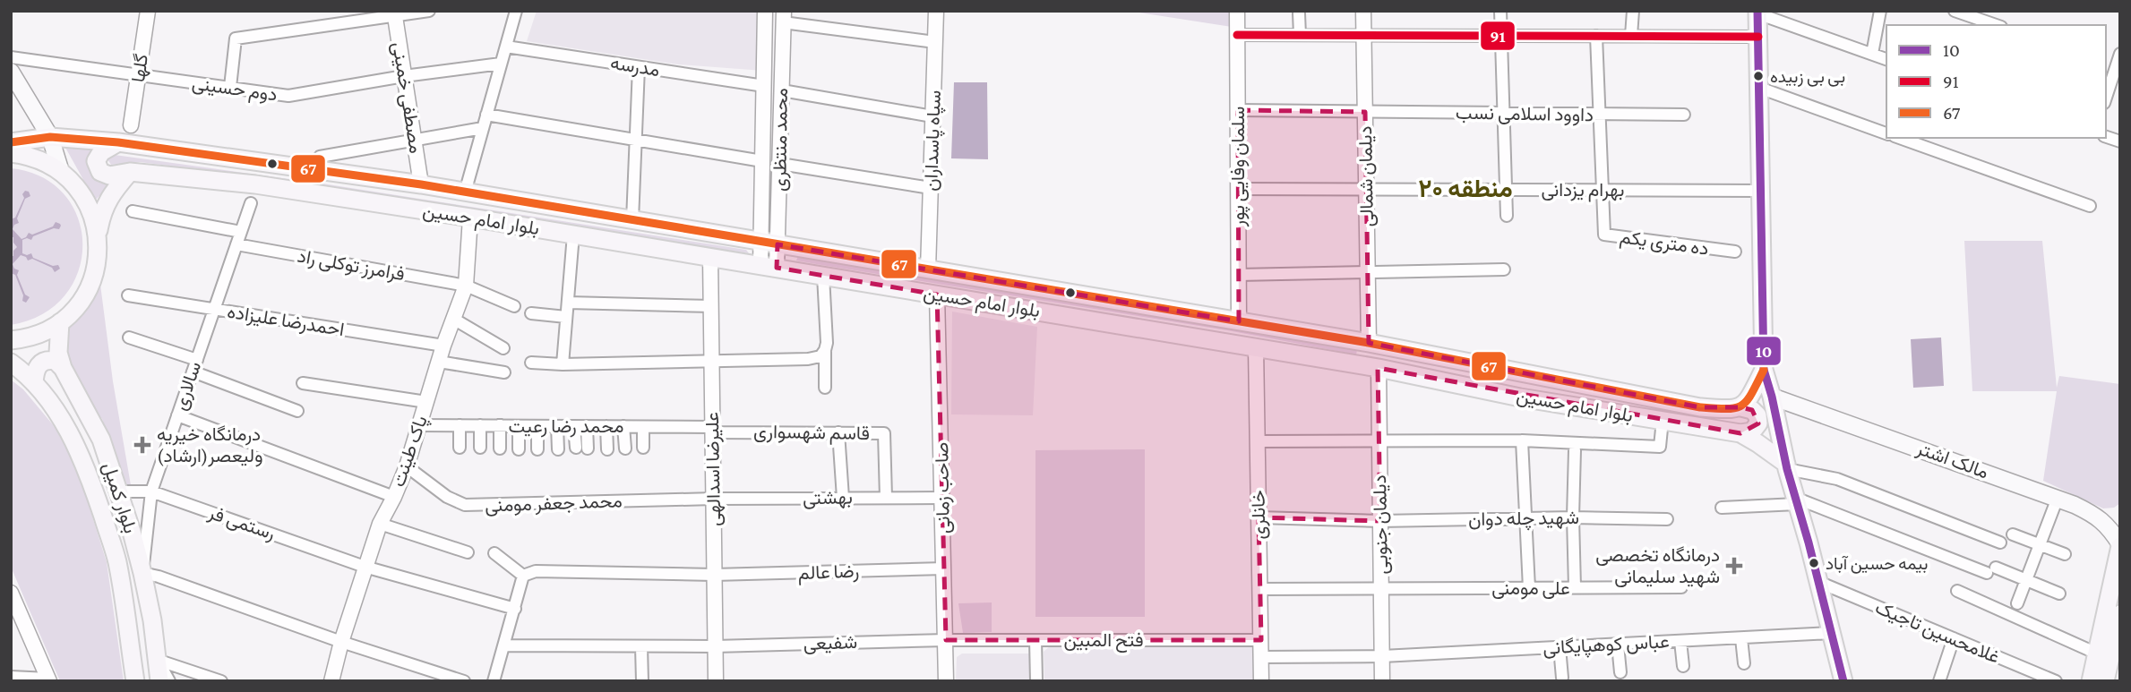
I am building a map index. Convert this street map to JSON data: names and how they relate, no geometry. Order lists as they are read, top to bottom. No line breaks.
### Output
{"streets":{"main road":["بلوار امام حسین","مالک اشتر","بلوار کمیل"],"street":["مدرسه","گلها","دوم حسینی","مصطفی خمینی","داوود اسلامی نسب","محمد منتظری","سپاه پاسداران","سلمان وفایی پور","دیلمان شمالی","بهرام یزدانی","ده متری یکم","فرامرز توکلی راد","احمدرضا علیزاده","سالاری","محمد رضا رعیت","قاسم شهسواری","پاک طینت","علیرضا اسدالهی","صاحب زمانی","بهشتی","محمد جعفر مومنی","خانلری","شهید چله دوان","رستمی فر","دیلمان جنوبی","رضا عالم","علی مومنی","غلامحسین تاجیک","فتح المبین","شفیعی","عباس کوهپایگانی"]},"crossings":[["مدرسه","محمد منتظری"],["گلها","دوم حسینی"],["دوم حسینی","مصطفی خمینی"],["مصطفی خمینی","بلوار امام حسین"],["داوود اسلامی نسب","سلمان وفایی پور"],["داوود اسلامی نسب","دیلمان شمالی"],["داوود اسلامی نسب","ده متری یکم"],["محمد منتظری","بلوار امام حسین"],["سپاه پاسداران","بلوار امام حسین"],["سلمان وفایی پور","بهرام یزدانی"],["سلمان وفایی پور","بلوار امام حسین"],["دیلمان شمالی","بهرام یزدانی"],["دیلمان شمالی","بلوار امام حسین"],["بهرام یزدانی","ده متری یکم"],["بلوار امام حسین","پاک طینت"],["بلوار امام حسین","علیرضا اسدالهی"],["بلوار امام حسین","صاحب زمانی"],["بلوار امام حسین","خانلری"],["بلوار امام حسین","دیلمان جنوبی"],["فرامرز توکلی راد","سالاری"],["فرامرز توکلی راد","پاک طینت"],["احمدرضا علیزاده","سالاری"],["احمدرضا علیزاده","پاک طینت"],["سالاری","بلوار کمیل"],["سالاری","رستمی فر"],["محمد رضا رعیت","قاسم شهسواری"],["محمد رضا رعیت","پاک طینت"],["محمد رضا رعیت","علیرضا اسدالهی"],["قاسم شهسواری","علیرضا اسدالهی"],["قاسم شهسواری","بهشتی"],["پاک طینت","محمد جعفر مومنی"],["پاک طینت","رستمی فر"],["علیرضا اسدالهی","بهشتی"],["علیرضا اسدالهی","محمد جعفر مومنی"],["علیرضا اسدالهی","رضا عالم"],["علیرضا اسدالهی","شفیعی"],["صاحب زمانی","بهشتی"],["صاحب زمانی","رضا عالم"],["صاحب زمانی","فتح المبین"],["صاحب زمانی","شفیعی"],["بلوار کمیل","رستمی فر"],["بهشتی","محمد جعفر مومنی"],["خانلری","شهید چله دوان"],["خانلری","علی مومنی"],["خانلری","فتح المبین"],["خانلری","عباس کوهپایگانی"],["شهید چله دوان","دیلمان جنوبی"],["دیلمان جنوبی","علی مومنی"],["دیلمان جنوبی","عباس کوهپایگانی"],["فتح المبین","شفیعی"]],"districts":["منطقه ۲۰"],"places":{"other":["بی بی زبیده","بیمه حسین آباد"],"health":["درمانگاه خیریه ولیعصر(ارشاد)","درمانگاه تخصصی شهید سلیمانی"]},"lines":["transit line 10","transit line 91","transit line 67"],"legend":["10","91","67"]}
